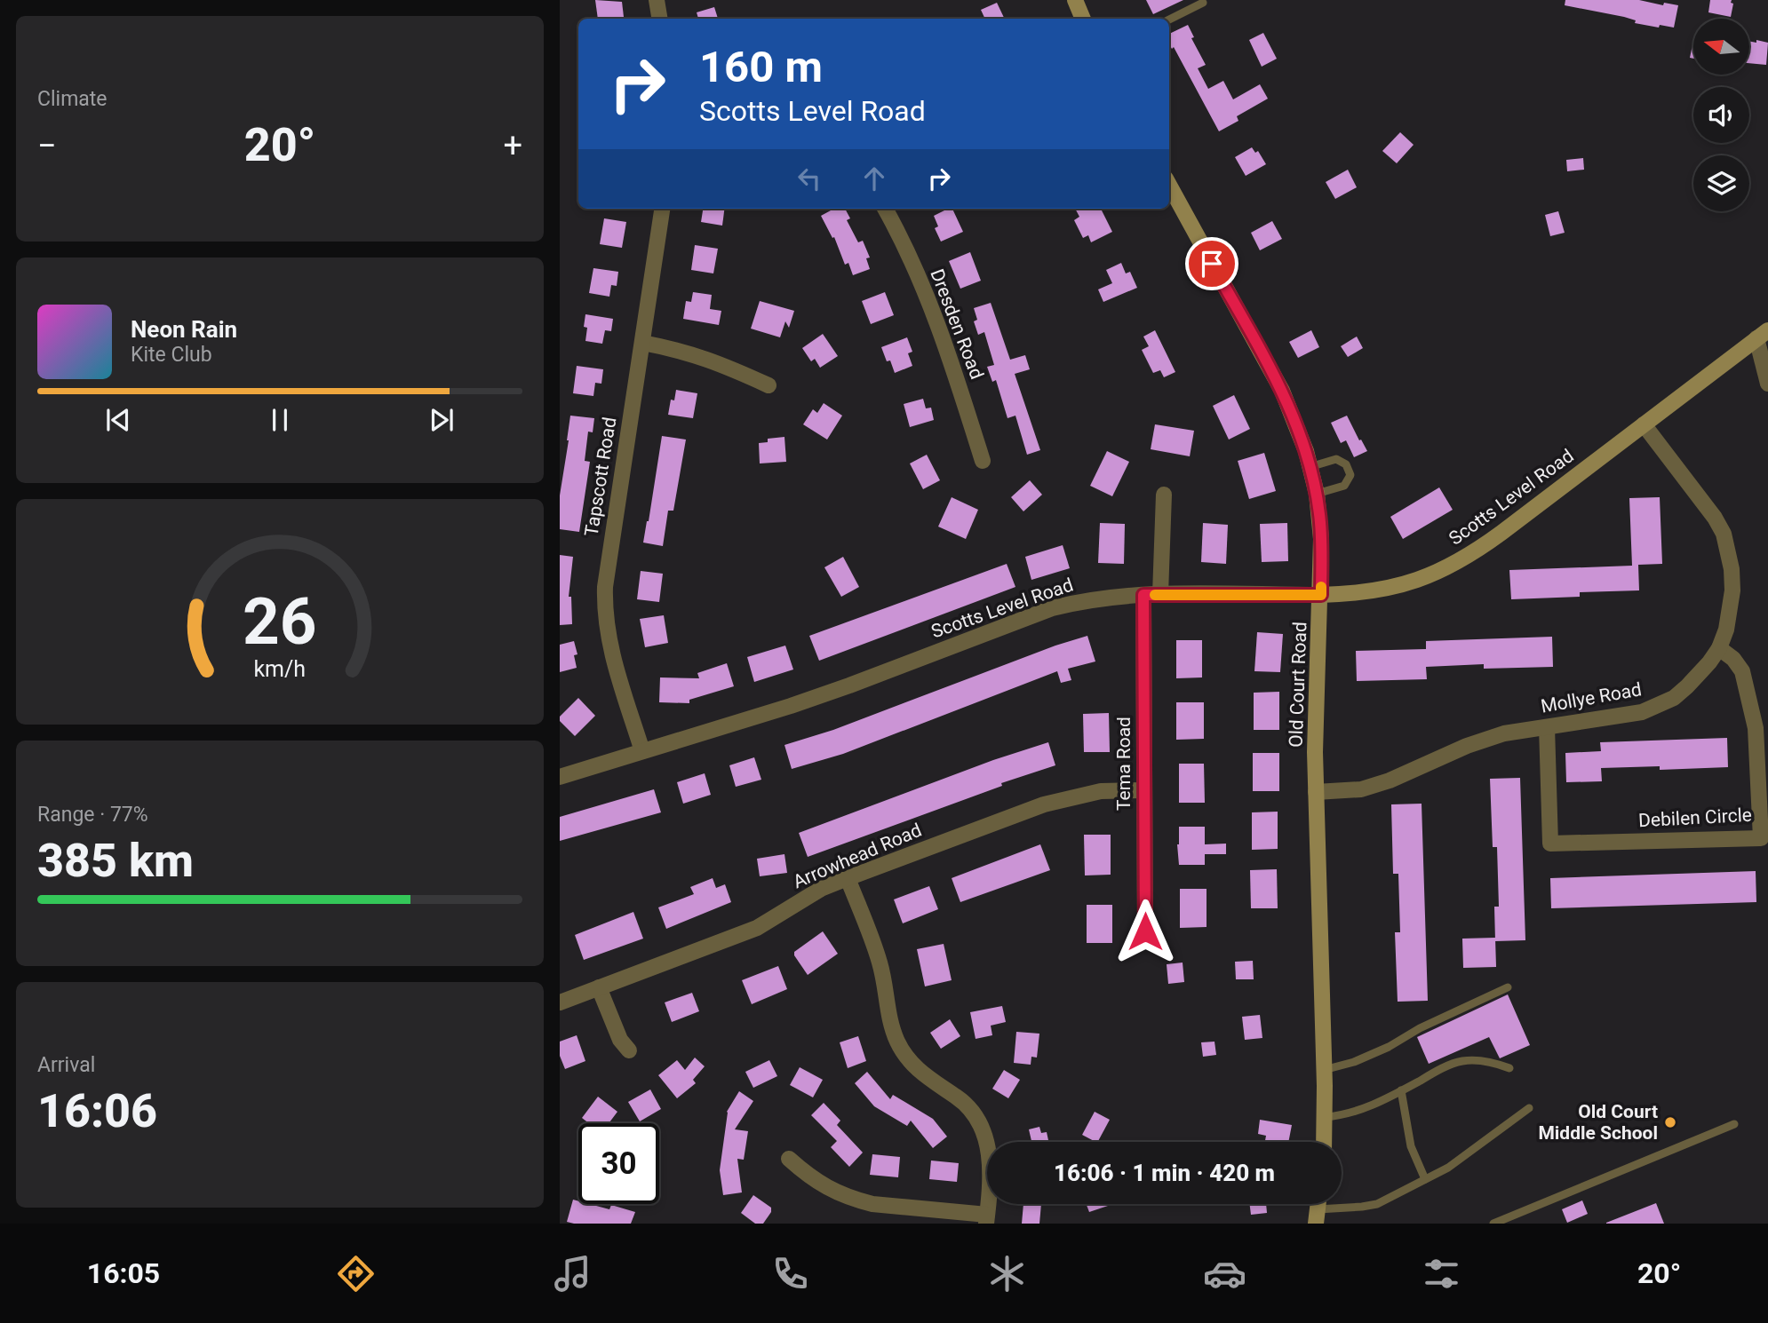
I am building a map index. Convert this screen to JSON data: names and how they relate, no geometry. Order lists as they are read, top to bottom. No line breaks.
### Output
{"streets":{"main road":["Scotts Level Road","Old Court Road"],"street":["Dresden Road","Tapscott Road","Mollye Road","Tema Road","Debilen Circle","Arrowhead Road"]},"crossings":[["Tapscott Road","Scotts Level Road"],["Scotts Level Road","Old Court Road"],["Scotts Level Road","Mollye Road"],["Scotts Level Road","Tema Road"],["Old Court Road","Mollye Road"],["Mollye Road","Debilen Circle"],["Tema Road","Arrowhead Road"]],"places":["Old Court Middle School"],"north":"left","page":{"tile":["Climate",["Range · 77%","385 km"],["Arrival","16:06"]],"turn":["160 m","Scotts Level Road"],"heat":["−","20°","+"],"song":["Neon Rain","Kite Club"],"limit":"30","trip":"16:06 · 1 min · 420 m","tabs":["16:05","20°"],"gauge":["26","km/h"]}}
